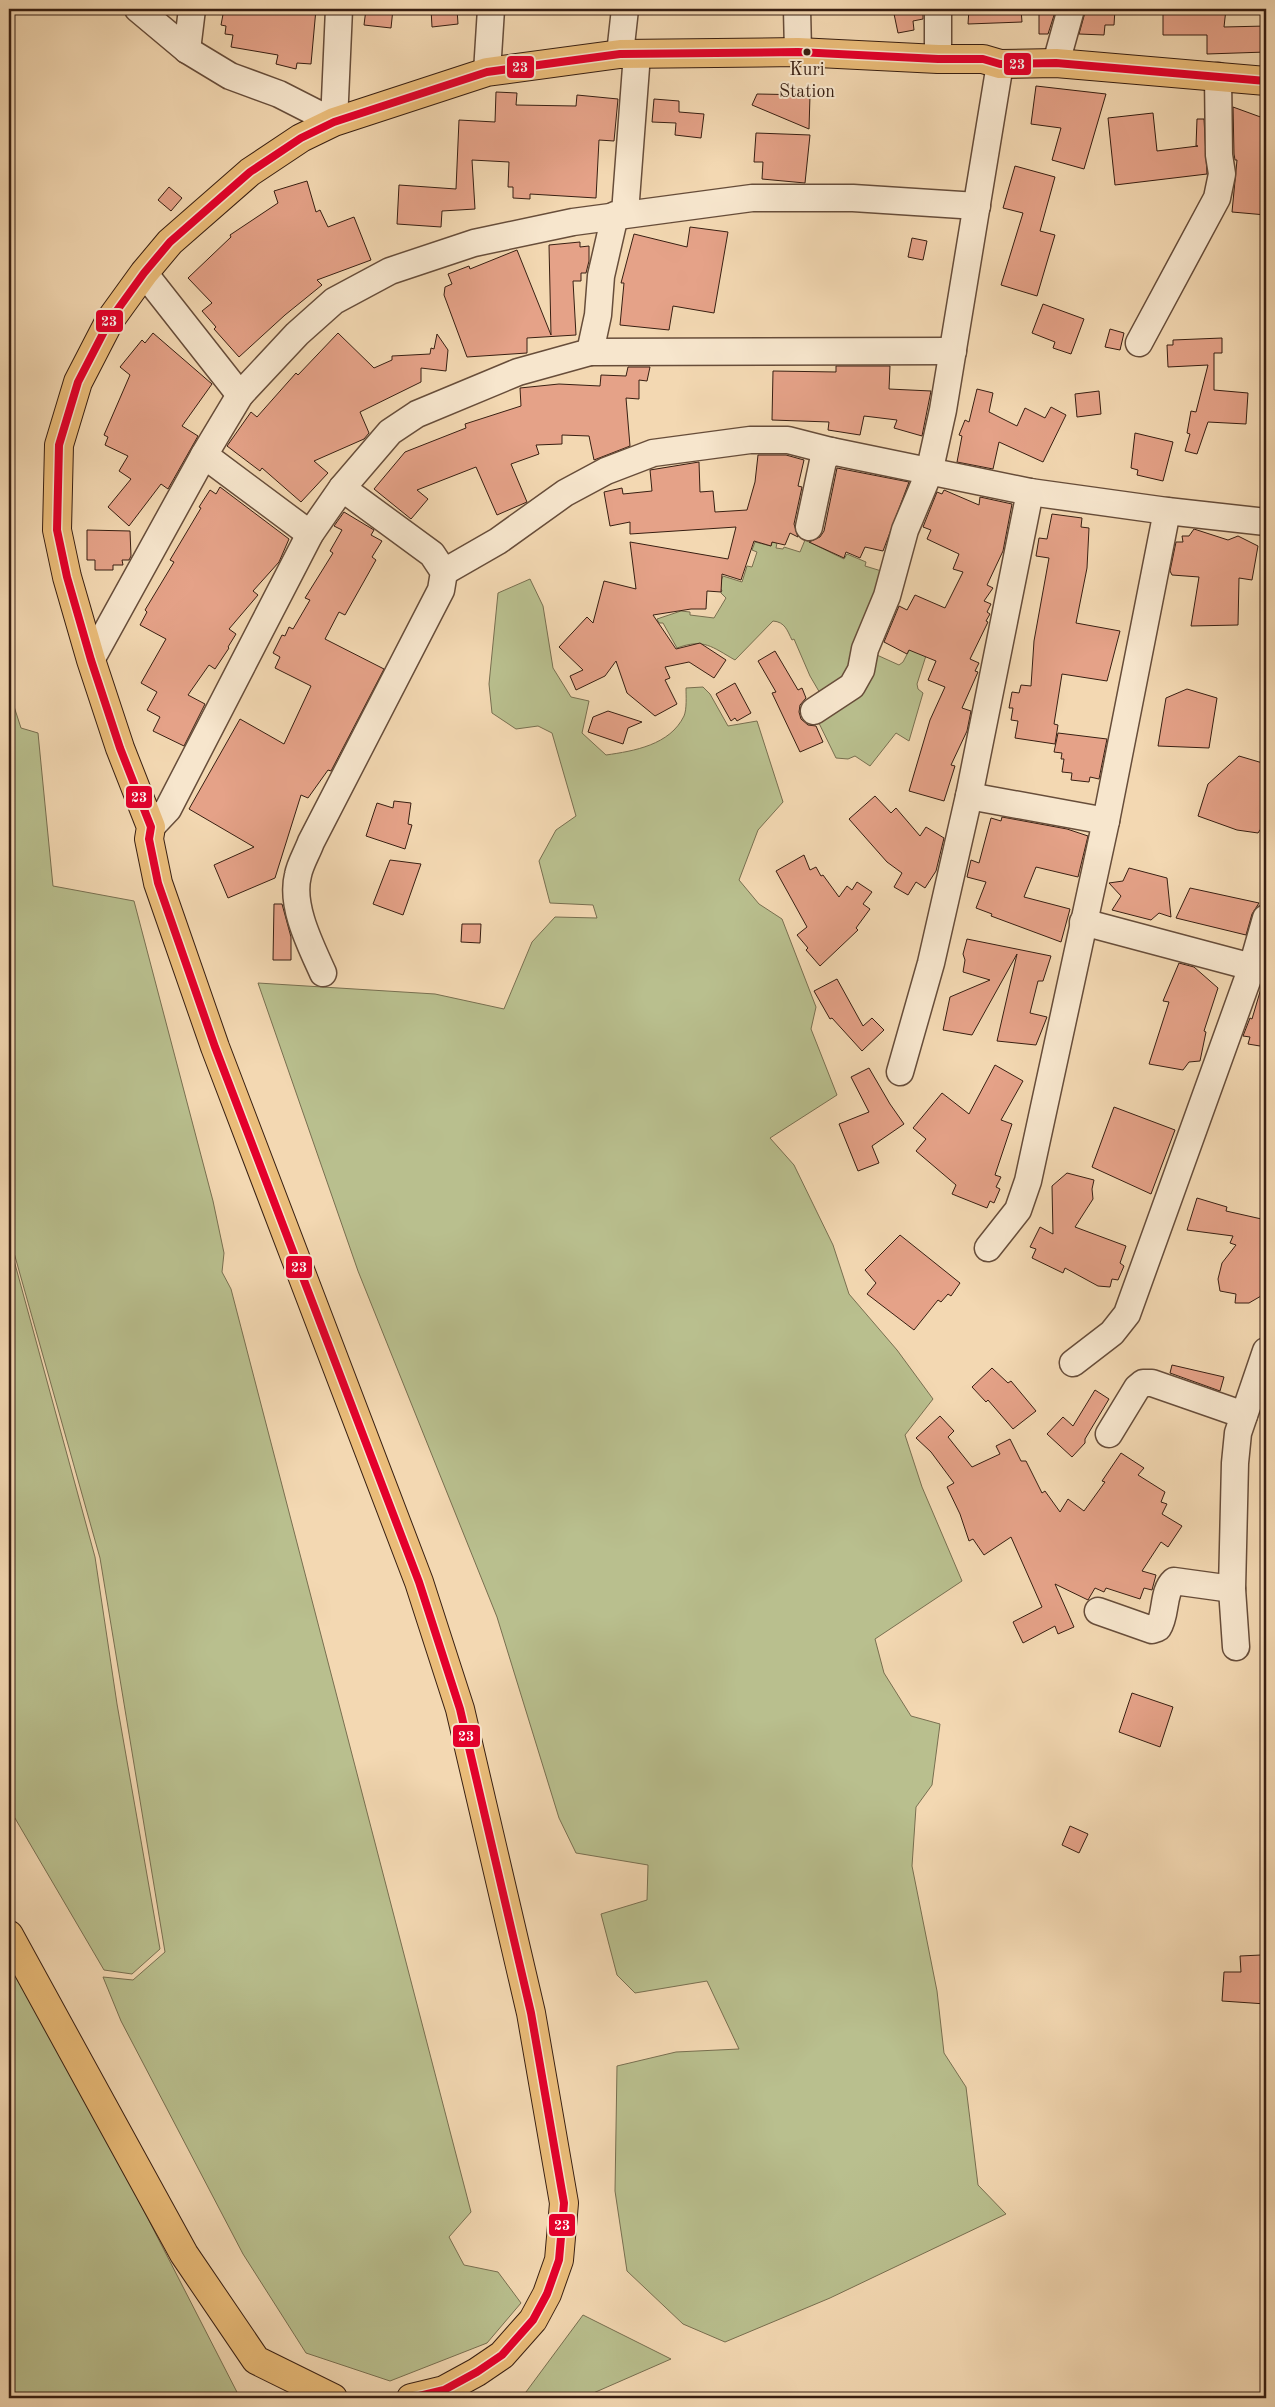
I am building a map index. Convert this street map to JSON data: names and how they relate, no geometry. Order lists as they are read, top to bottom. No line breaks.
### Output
{"places":["Kuri Station"],"lines":["transit line 23"]}
